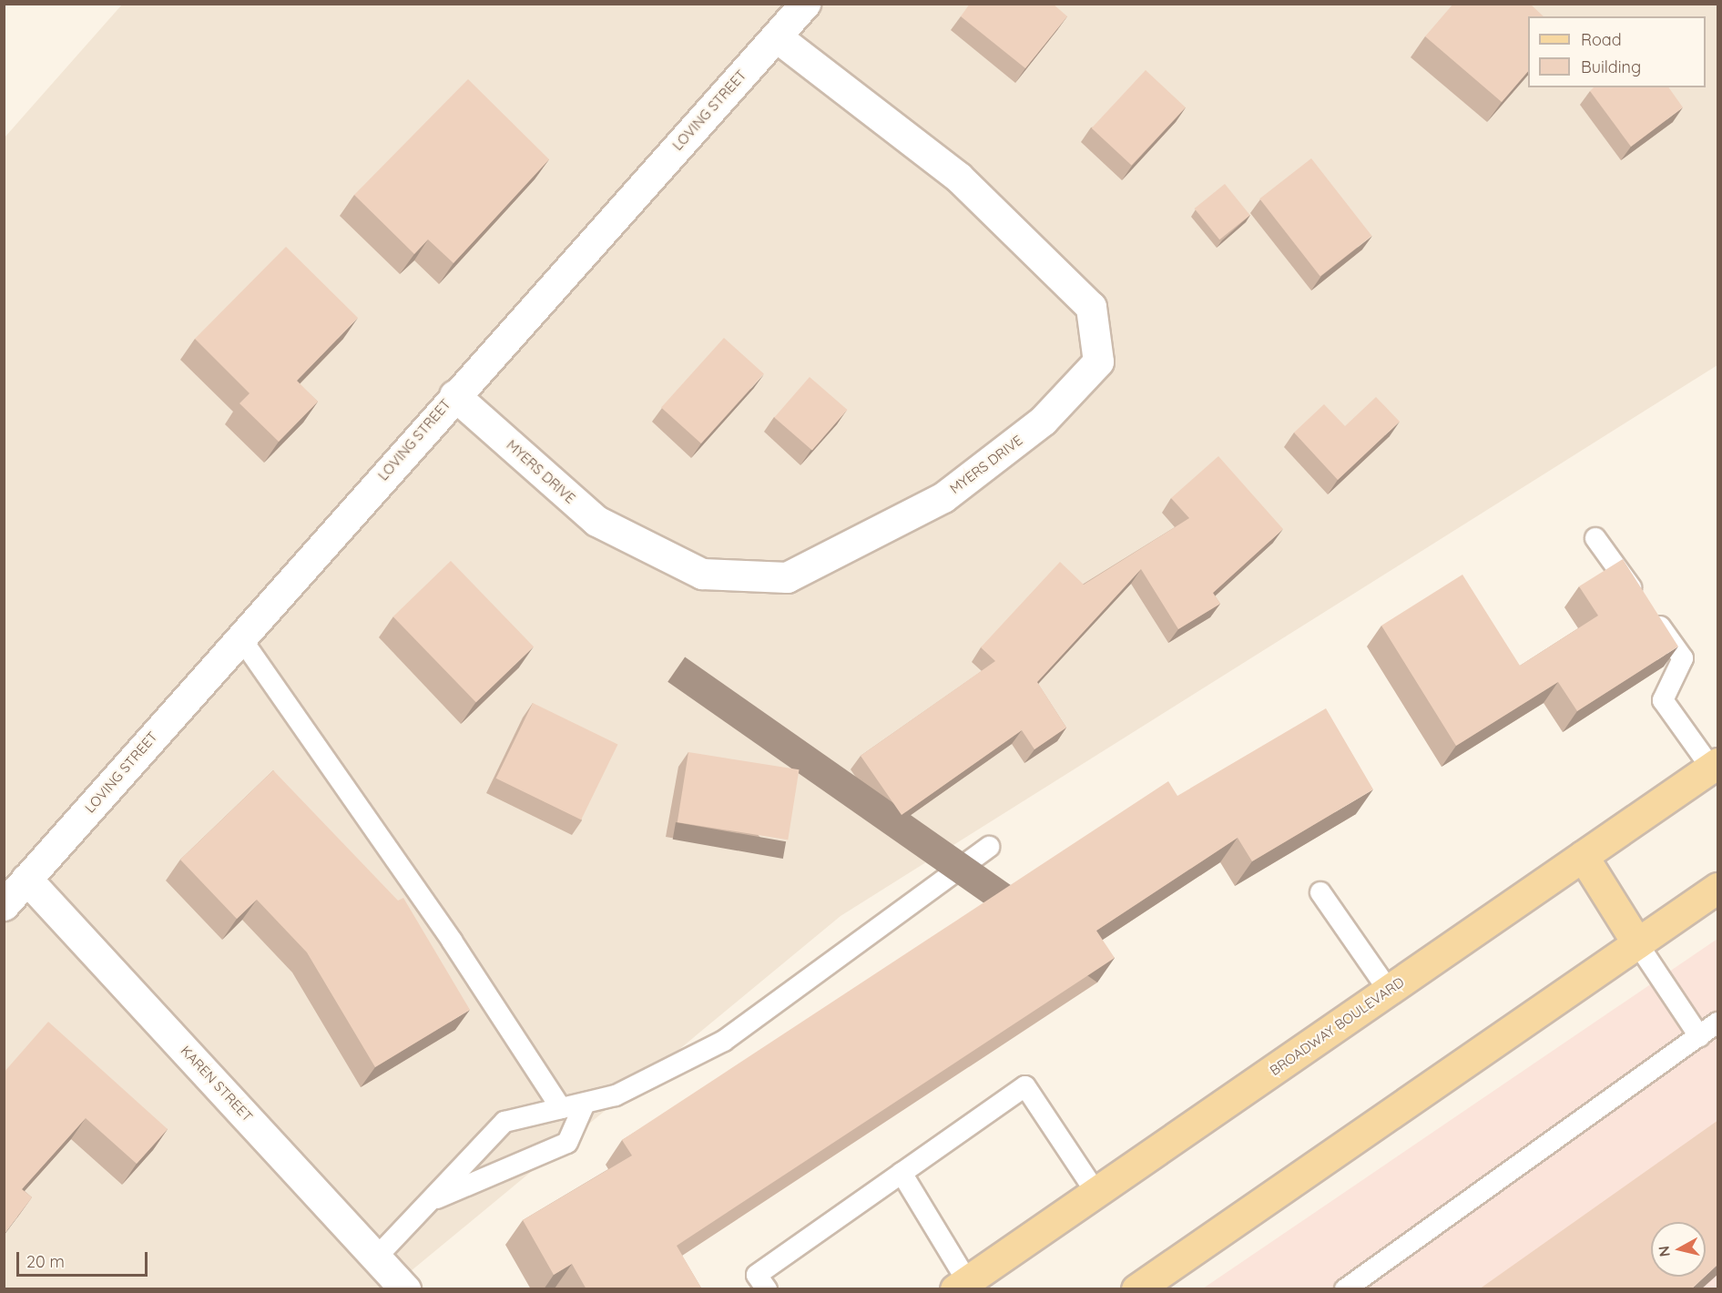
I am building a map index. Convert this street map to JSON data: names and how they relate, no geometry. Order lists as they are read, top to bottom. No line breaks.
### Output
{"streets":{"main road":["BROADWAY BOULEVARD"],"street":["LOVING STREET","MYERS DRIVE","KAREN STREET"]},"crossings":[["LOVING STREET","MYERS DRIVE"],["LOVING STREET","KAREN STREET"]],"legend":["Road","Building"],"scale_bar":"20 m","north":"left"}
